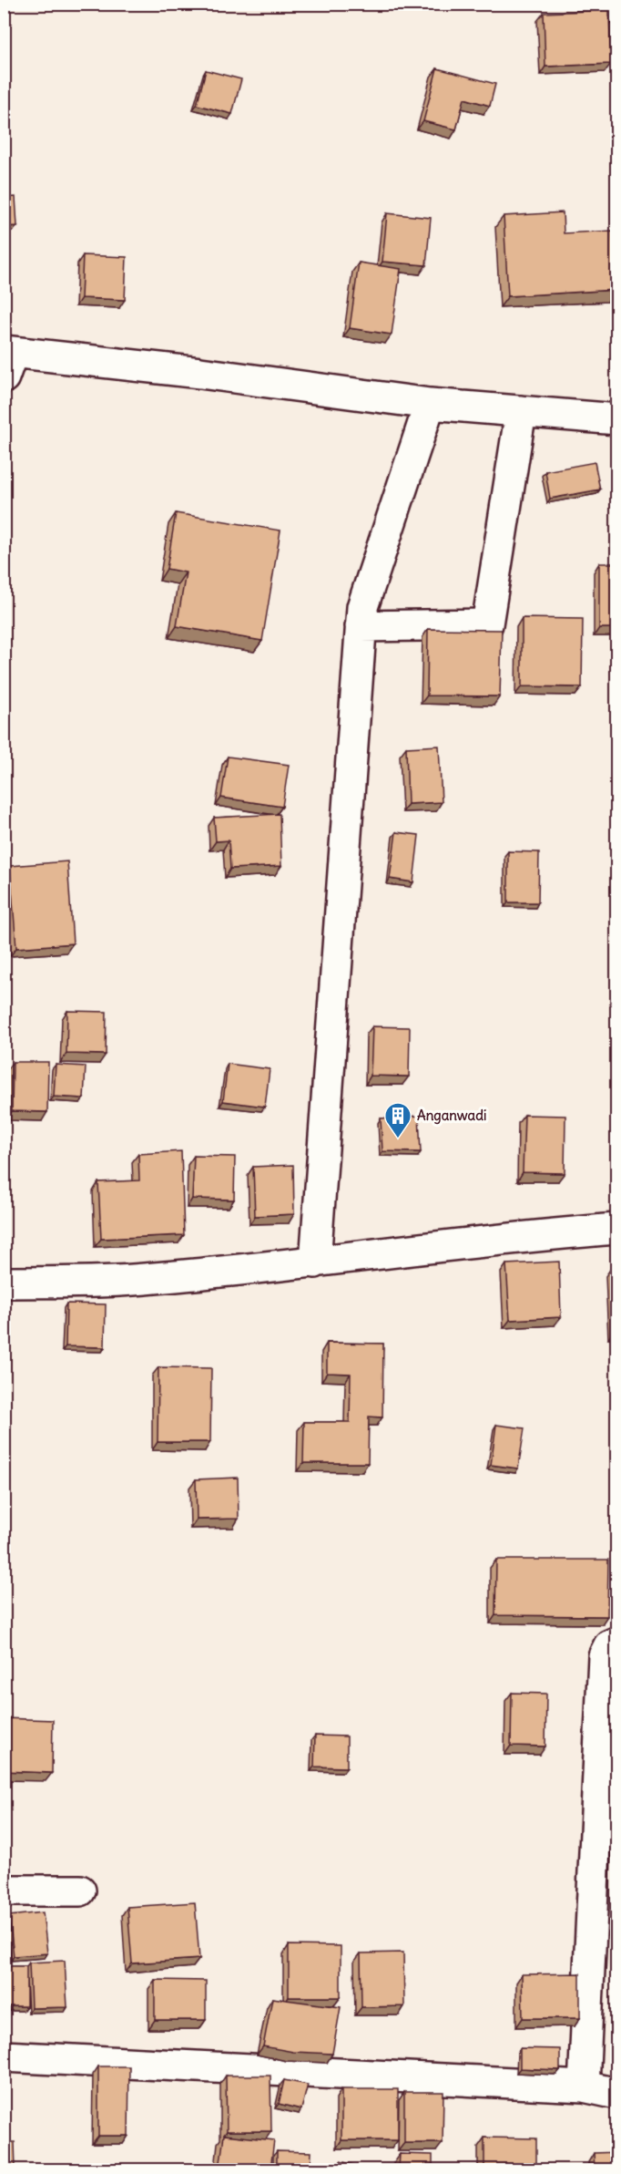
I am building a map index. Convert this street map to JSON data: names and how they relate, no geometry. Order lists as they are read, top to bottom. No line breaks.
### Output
{"places":{"building":["Anganwadi"]}}
